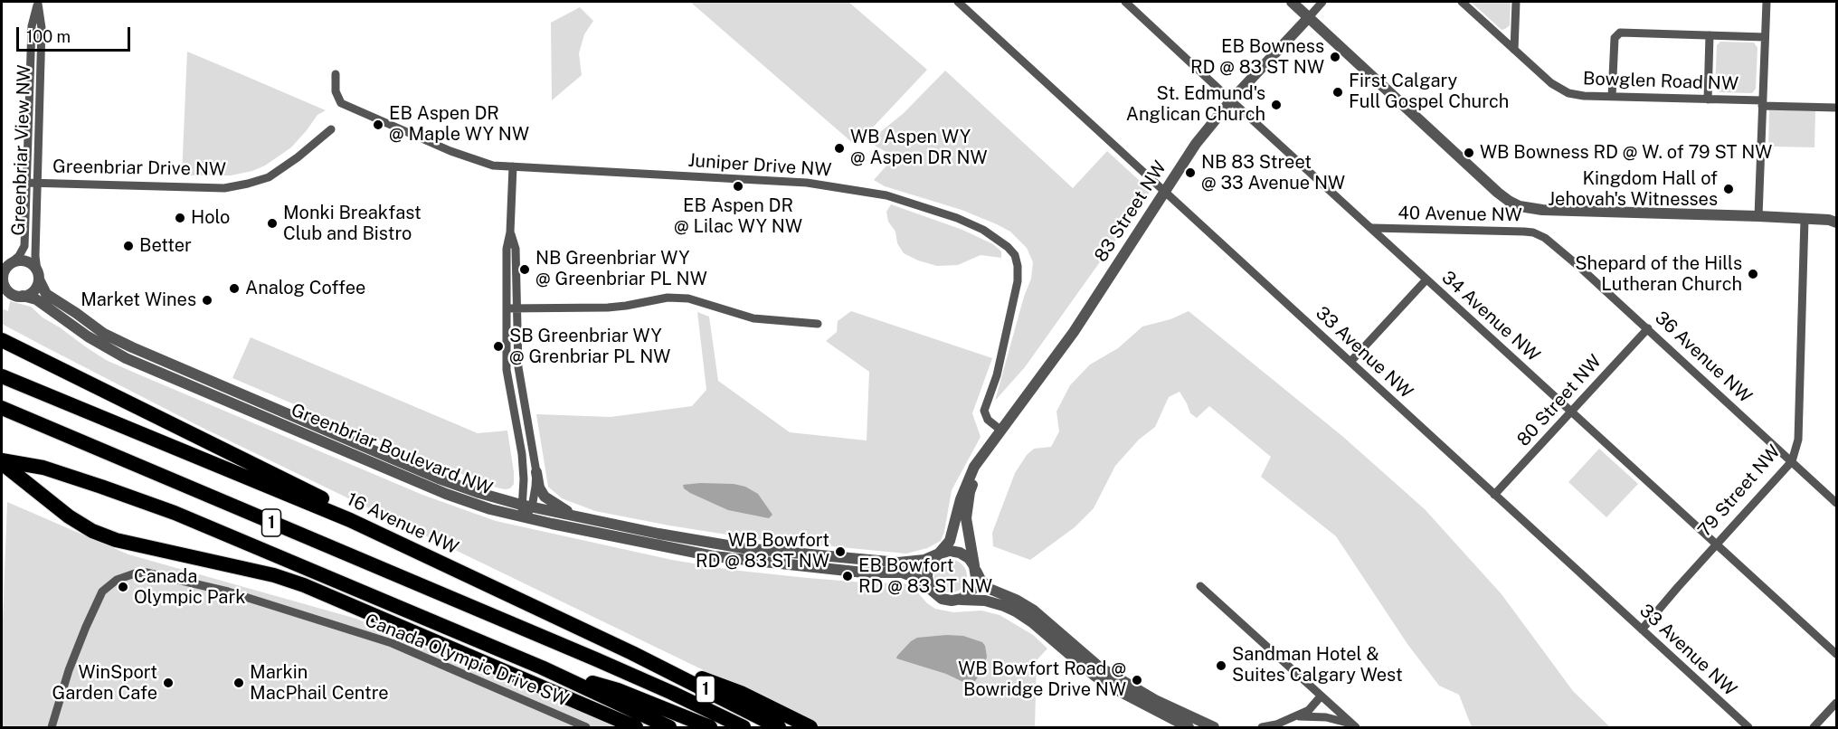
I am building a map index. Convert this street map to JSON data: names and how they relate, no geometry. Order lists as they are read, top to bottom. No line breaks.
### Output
{"streets":{"highway":["1","16 Avenue NW"],"street":["Bowglen Road NW","Greenbriar View NW","Juniper Drive NW","Greenbriar Drive NW","83 Street NW","40 Avenue NW","34 Avenue NW","33 Avenue NW","36 Avenue NW","80 Street NW","Greenbriar Boulevard NW","79 Street NW","Canada Olympic Drive SW"]},"crossings":[["Greenbriar View NW","Greenbriar Drive NW"],["Greenbriar View NW","Greenbriar Boulevard NW"],["Juniper Drive NW","83 Street NW"],["83 Street NW","34 Avenue NW"],["83 Street NW","33 Avenue NW"],["83 Street NW","Greenbriar Boulevard NW"],["40 Avenue NW","34 Avenue NW"],["40 Avenue NW","36 Avenue NW"],["34 Avenue NW","80 Street NW"],["34 Avenue NW","79 Street NW"],["33 Avenue NW","80 Street NW"],["33 Avenue NW","79 Street NW"],["36 Avenue NW","80 Street NW"],["36 Avenue NW","79 Street NW"]],"places":["EB Bowness RD @ 83 ST NW","First Calgary Full Gospel Church","St. Edmund's Anglican Church","EB Aspen DR @ Maple WY NW","WB Aspen WY @ Aspen DR NW","WB Bowness RD @ W. of 79 ST NW","NB 83 Street @ 33 Avenue NW","EB Aspen DR @ Lilac WY NW","Kingdom Hall of Jehovah's Witnesses","Holo","Monki Breakfast Club and Bistro","Better","NB Greenbriar WY @ Greenbriar PL NW","Shepard of the Hills Lutheran Church","Analog Coffee","Market Wines","SB Greenbriar WY @ Grenbriar PL NW","WB Bowfort RD @ 83 ST NW","EB Bowfort RD @ 83 ST NW","Canada Olympic Park","Sandman Hotel & Suites Calgary West","WB Bowfort Road @ Bowridge Drive NW","WinSport Garden Cafe","Markin MacPhail Centre"],"scale_bar":"100 m"}
